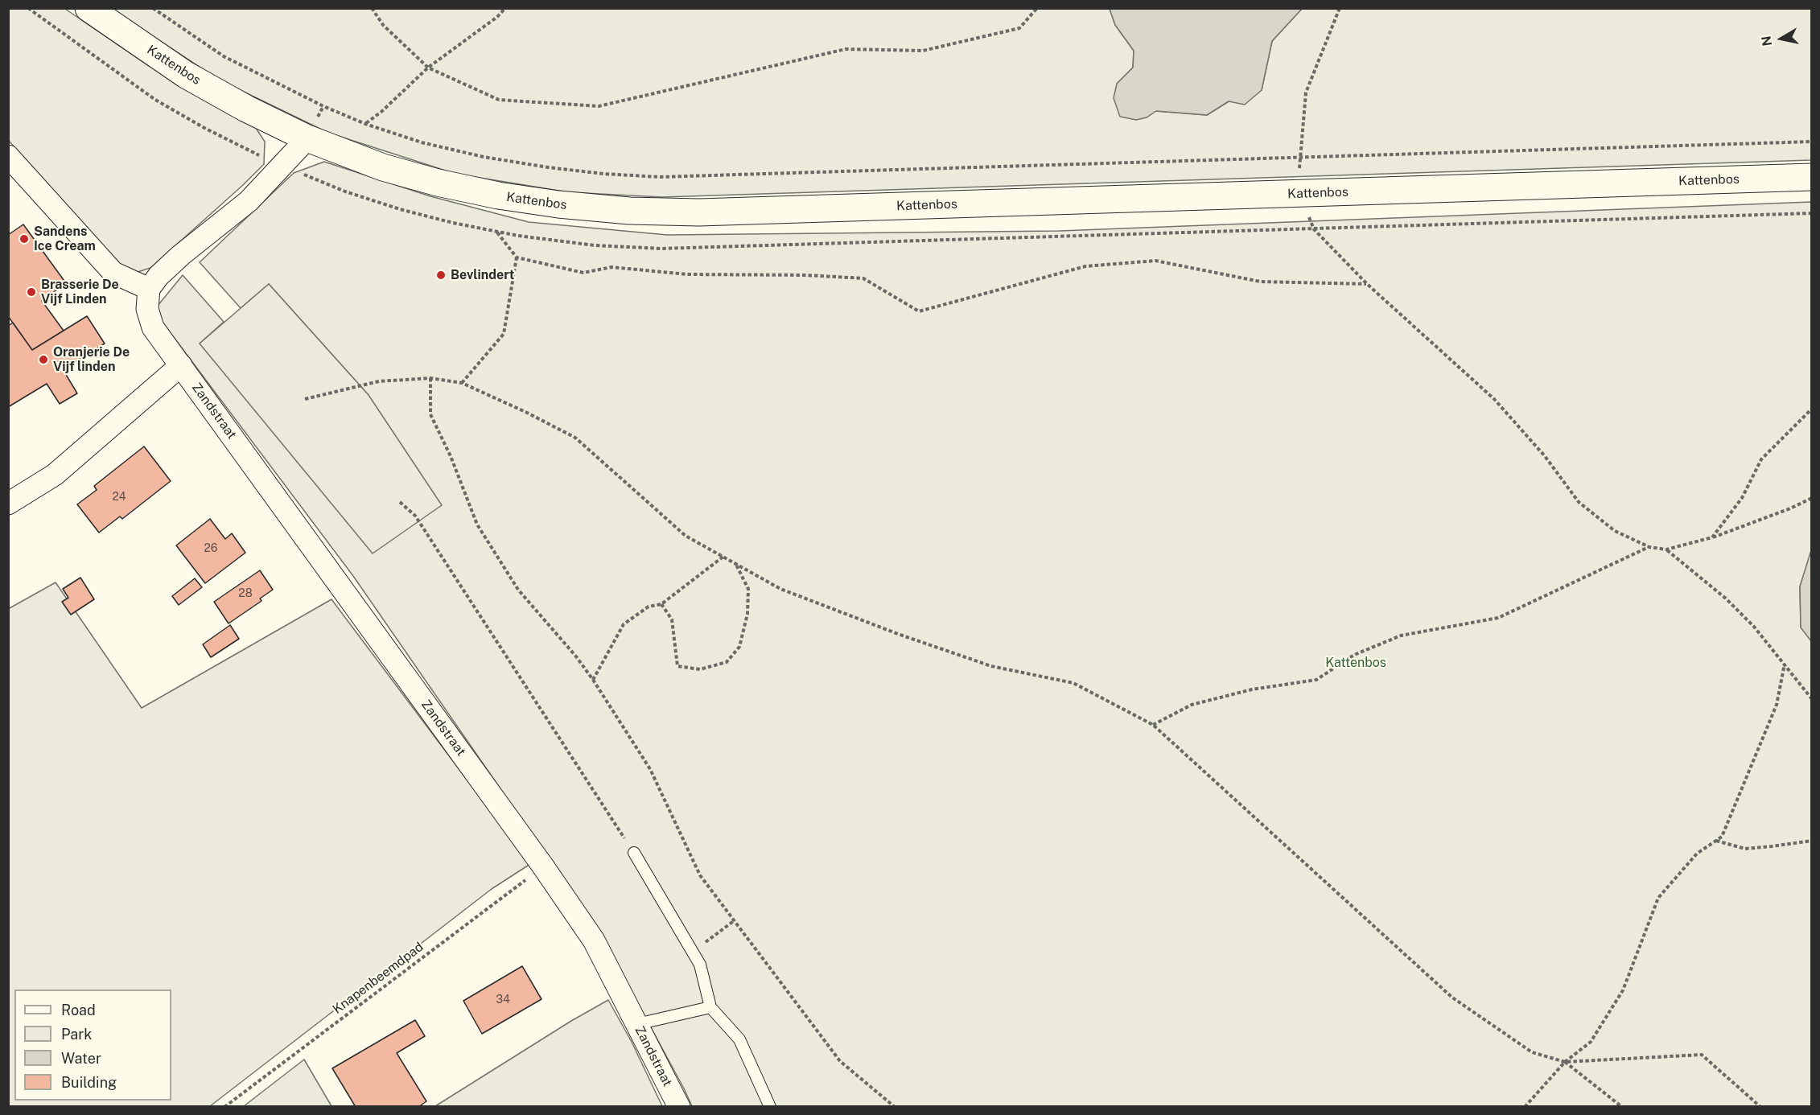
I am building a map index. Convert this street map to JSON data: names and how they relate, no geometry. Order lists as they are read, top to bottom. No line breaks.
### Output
{"streets":{"main road":["Kattenbos"],"street":["Zandstraat"],"path":["Knapenbeemdpad"]},"crossings":[["Zandstraat","Knapenbeemdpad"]],"parks":["Kattenbos"],"places":["Sandens Ice Cream","Bevlindert","Brasserie De Vijf Linden","Oranjerie De Vijf linden"],"house_numbers":["24","26","28","34"],"legend":["Road","Park","Water","Building"],"north":"left"}
